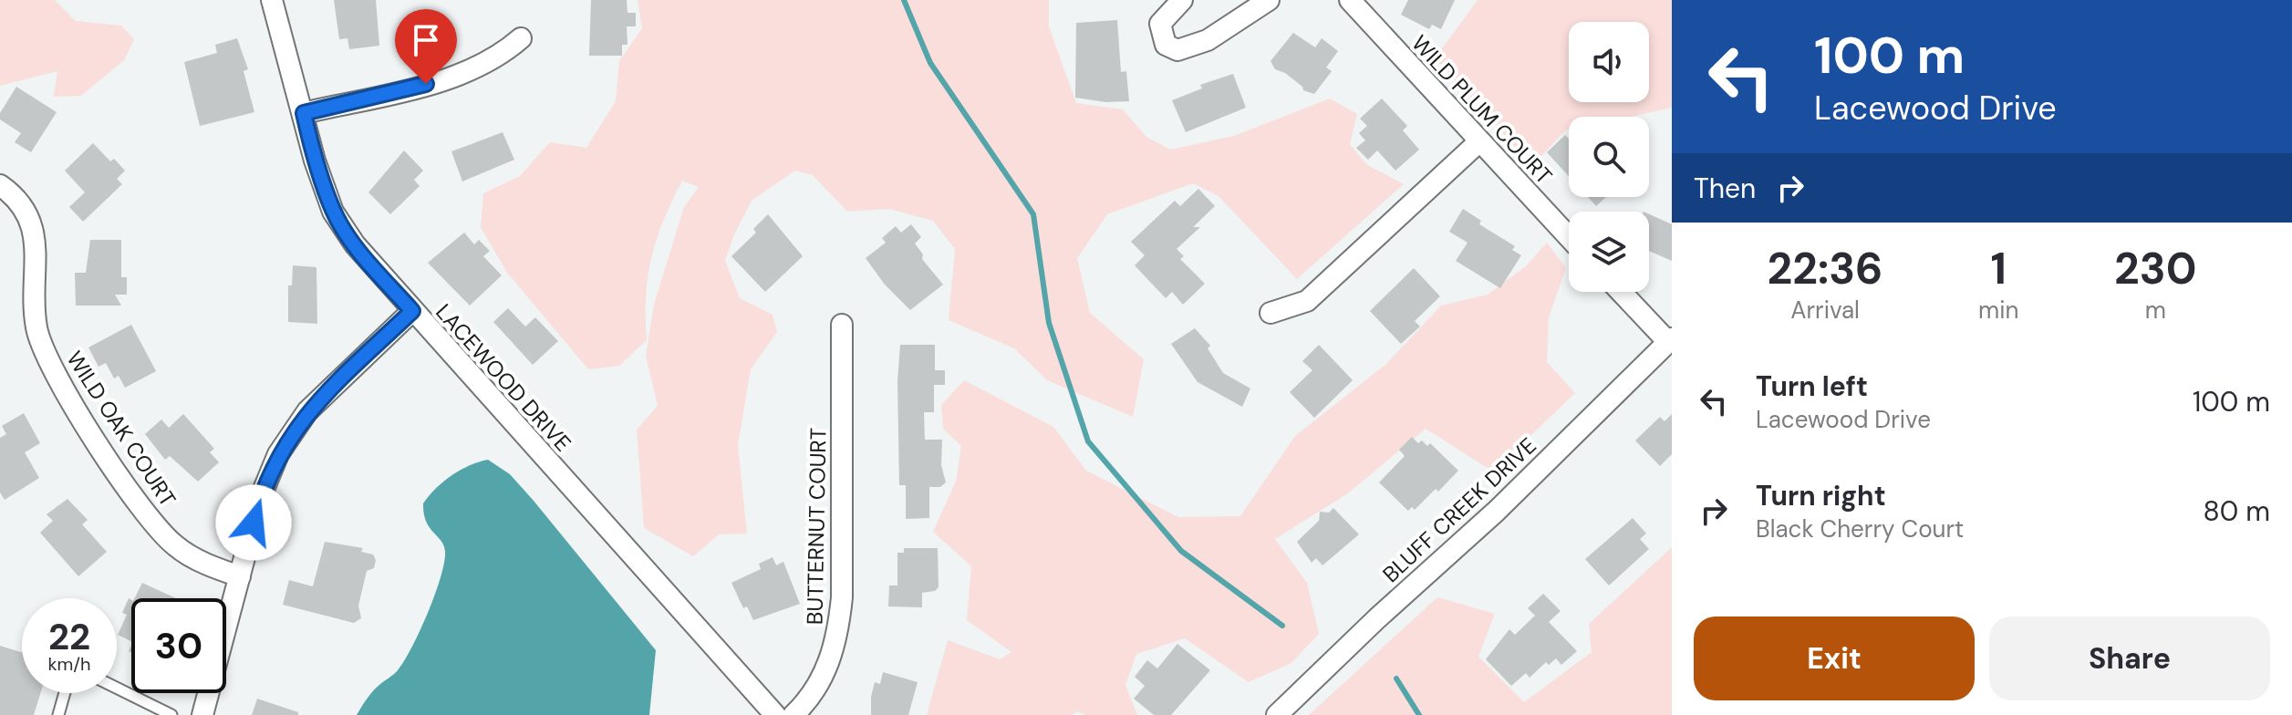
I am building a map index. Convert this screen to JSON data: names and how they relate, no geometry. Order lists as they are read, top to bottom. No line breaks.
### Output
{"streets":{"street":["WILD PLUM COURT","LACEWOOD DRIVE","WILD OAK COURT","BLUFF CREEK DRIVE","BUTTERNUT COURT"]},"page":{"turn":["100 m","Lacewood Drive"],"then":"Then","eta":["22:36","Arrival","1","min","230","m"],"list":[{"name":"Turn left","note":"Lacewood Drive","value":"100 m"},{"name":"Turn right","note":"Black Cherry Court","value":"80 m"}],"speed":"22 km/h","limit":"30","buttons":["Exit","Share"]}}
